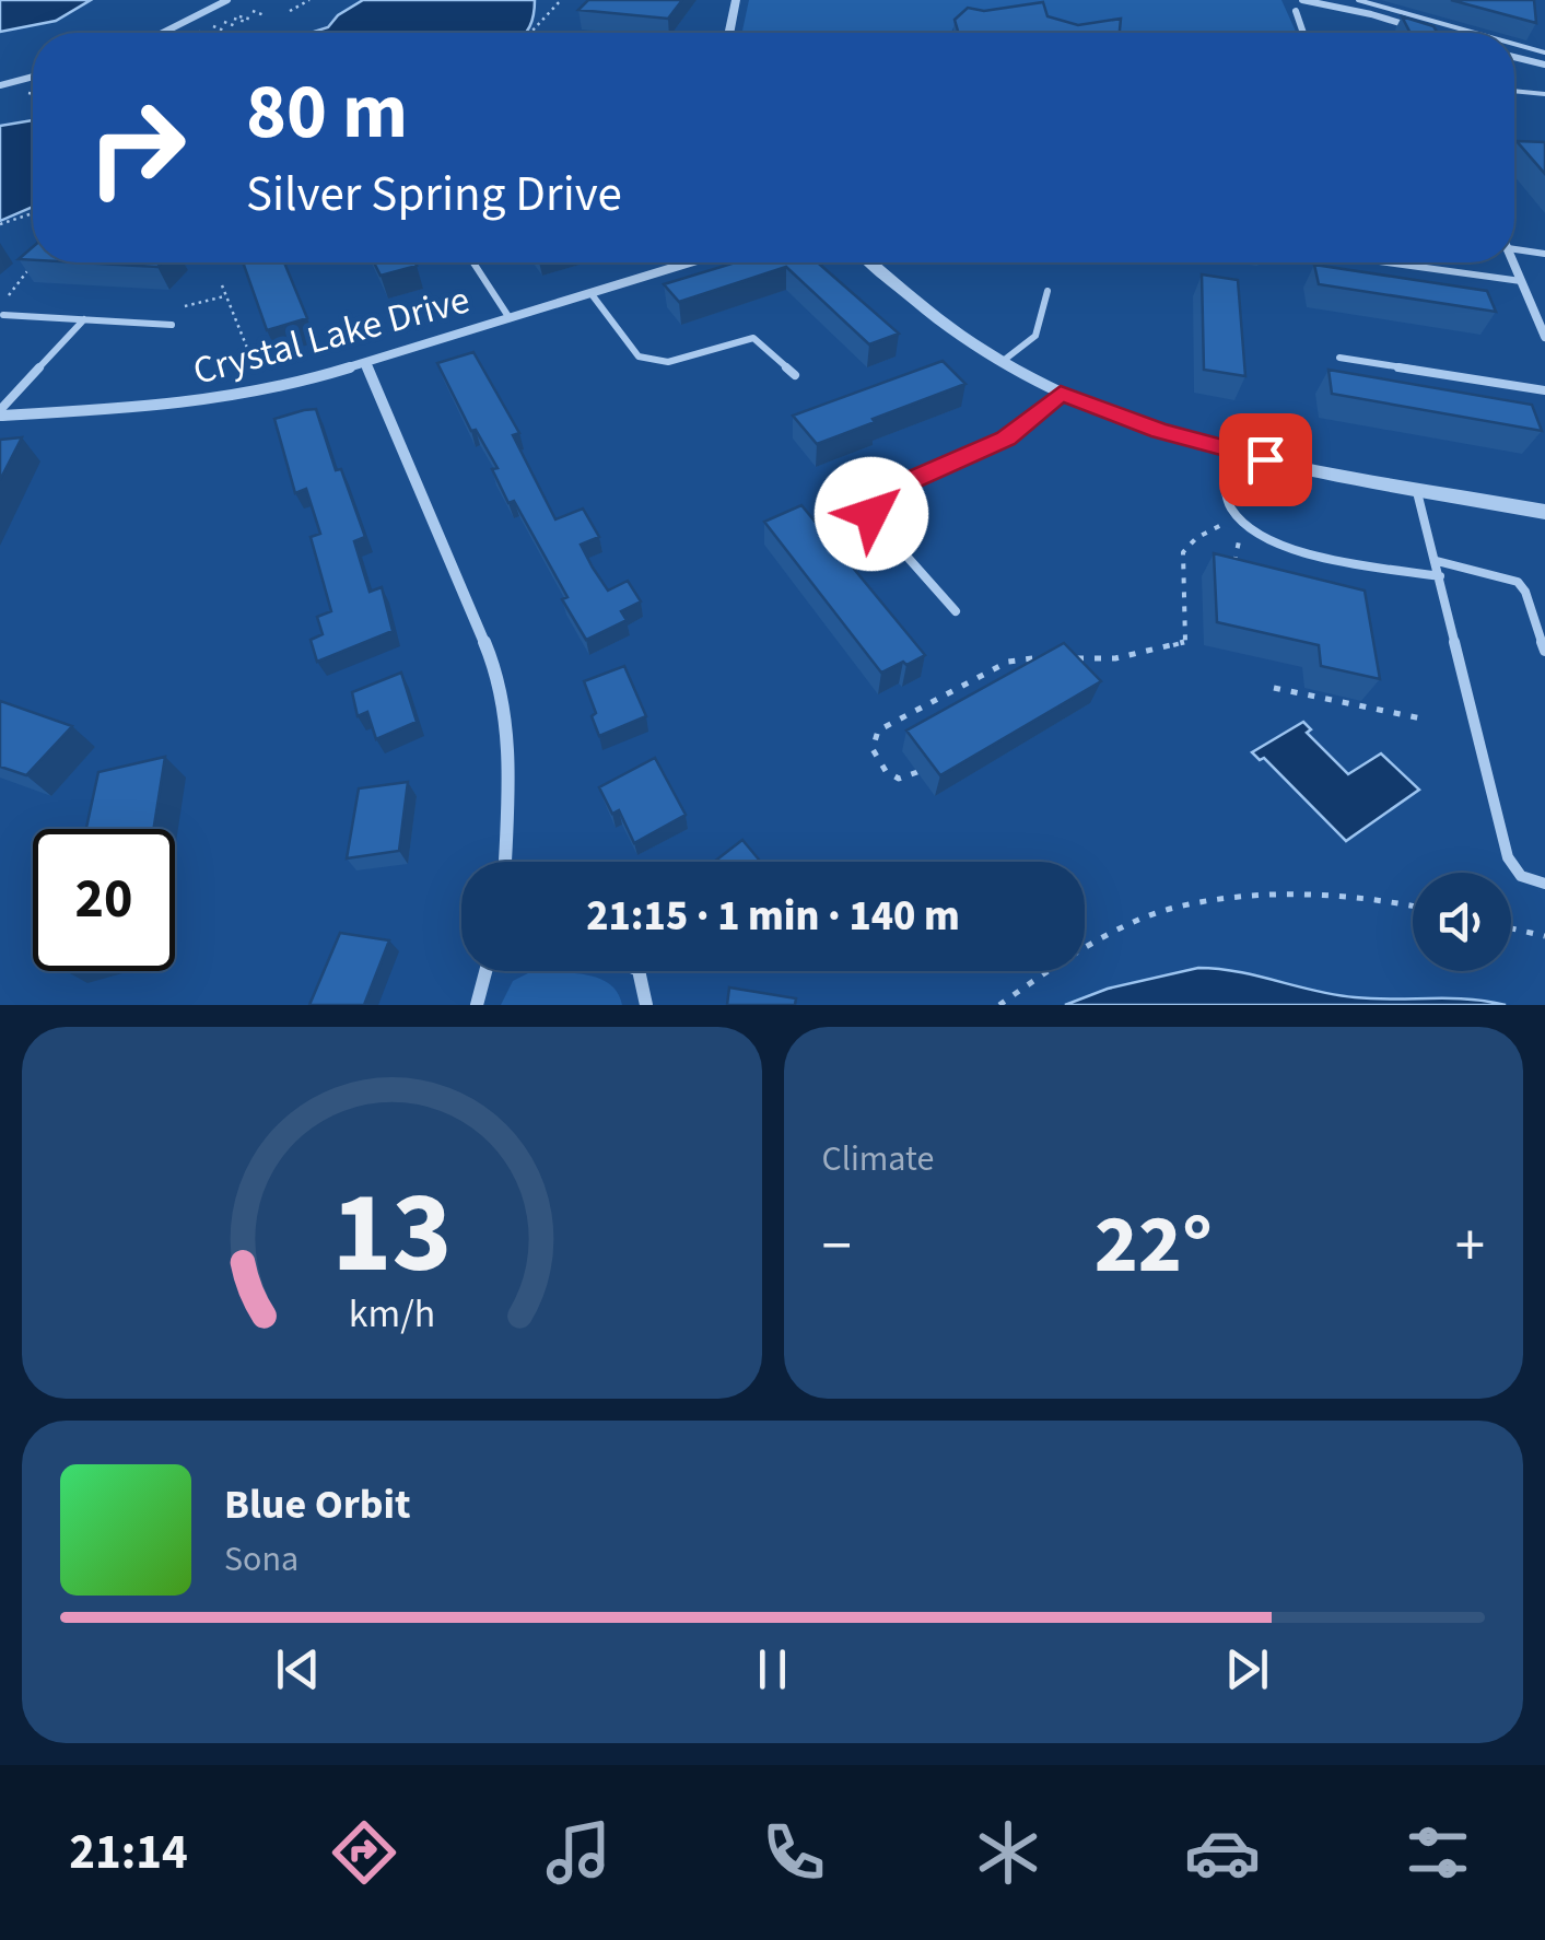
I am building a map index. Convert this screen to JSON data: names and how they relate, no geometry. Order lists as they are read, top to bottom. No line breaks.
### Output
{"streets":{"street":["Crystal Lake Drive"]},"page":{"turn":["80 m","Silver Spring Drive"],"limit":"20","trip":"21:15 · 1 min · 140 m","tile":"Climate","heat":["−","22°","+"],"song":["Blue Orbit","Sona"],"tabs":"21:14","gauge":["13","km/h"]}}
